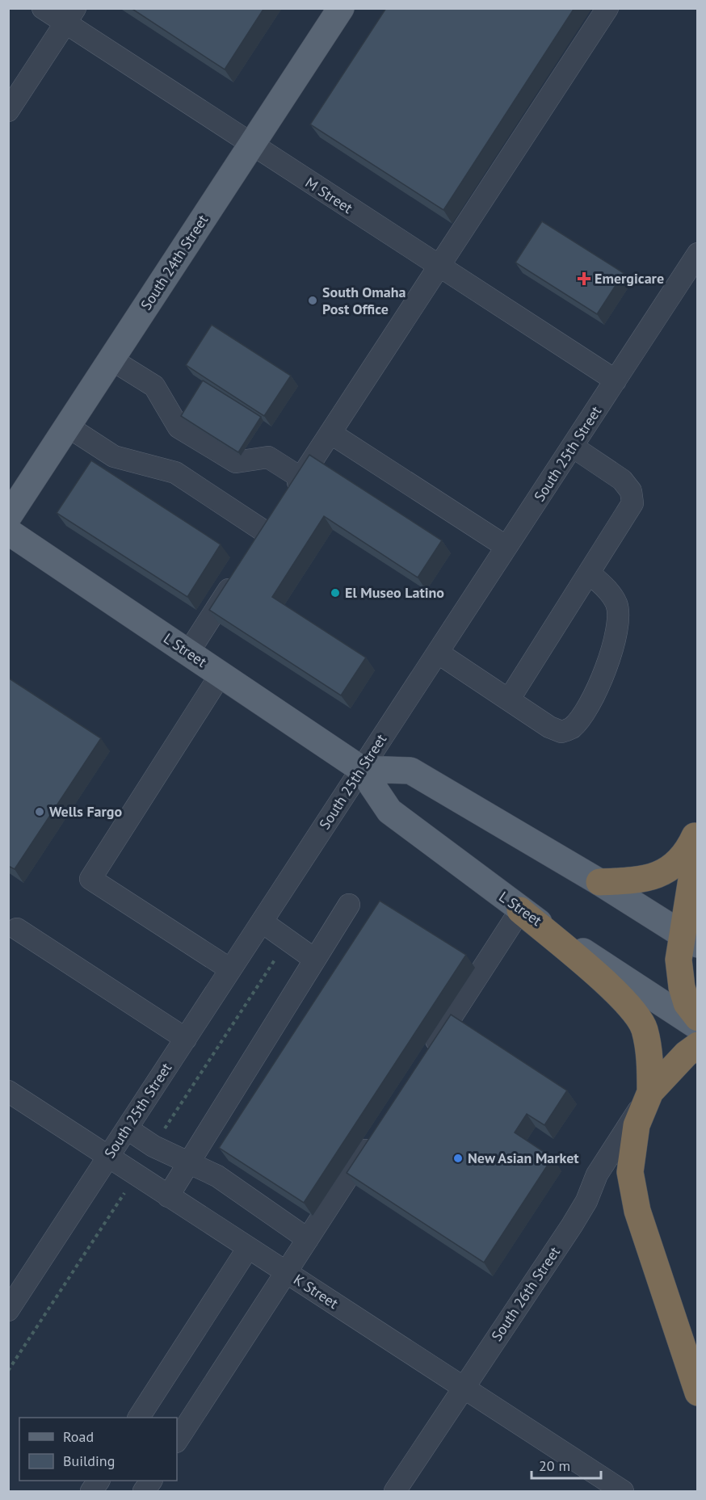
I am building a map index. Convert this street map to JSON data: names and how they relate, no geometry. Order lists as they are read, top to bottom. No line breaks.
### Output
{"streets":{"main road":["South 24th Street","L Street"],"street":["M Street","South 25th Street","K Street","South 26th Street"]},"crossings":[["M Street","South 24th Street"],["M Street","South 25th Street"],["South 25th Street","L Street"],["South 25th Street","K Street"],["K Street","South 26th Street"]],"places":{"health":["Emergicare"],"other":["South Omaha Post Office","El Museo Latino","Wells Fargo","New Asian Market"]},"legend":["Road","Building"],"scale_bar":"20 m"}
